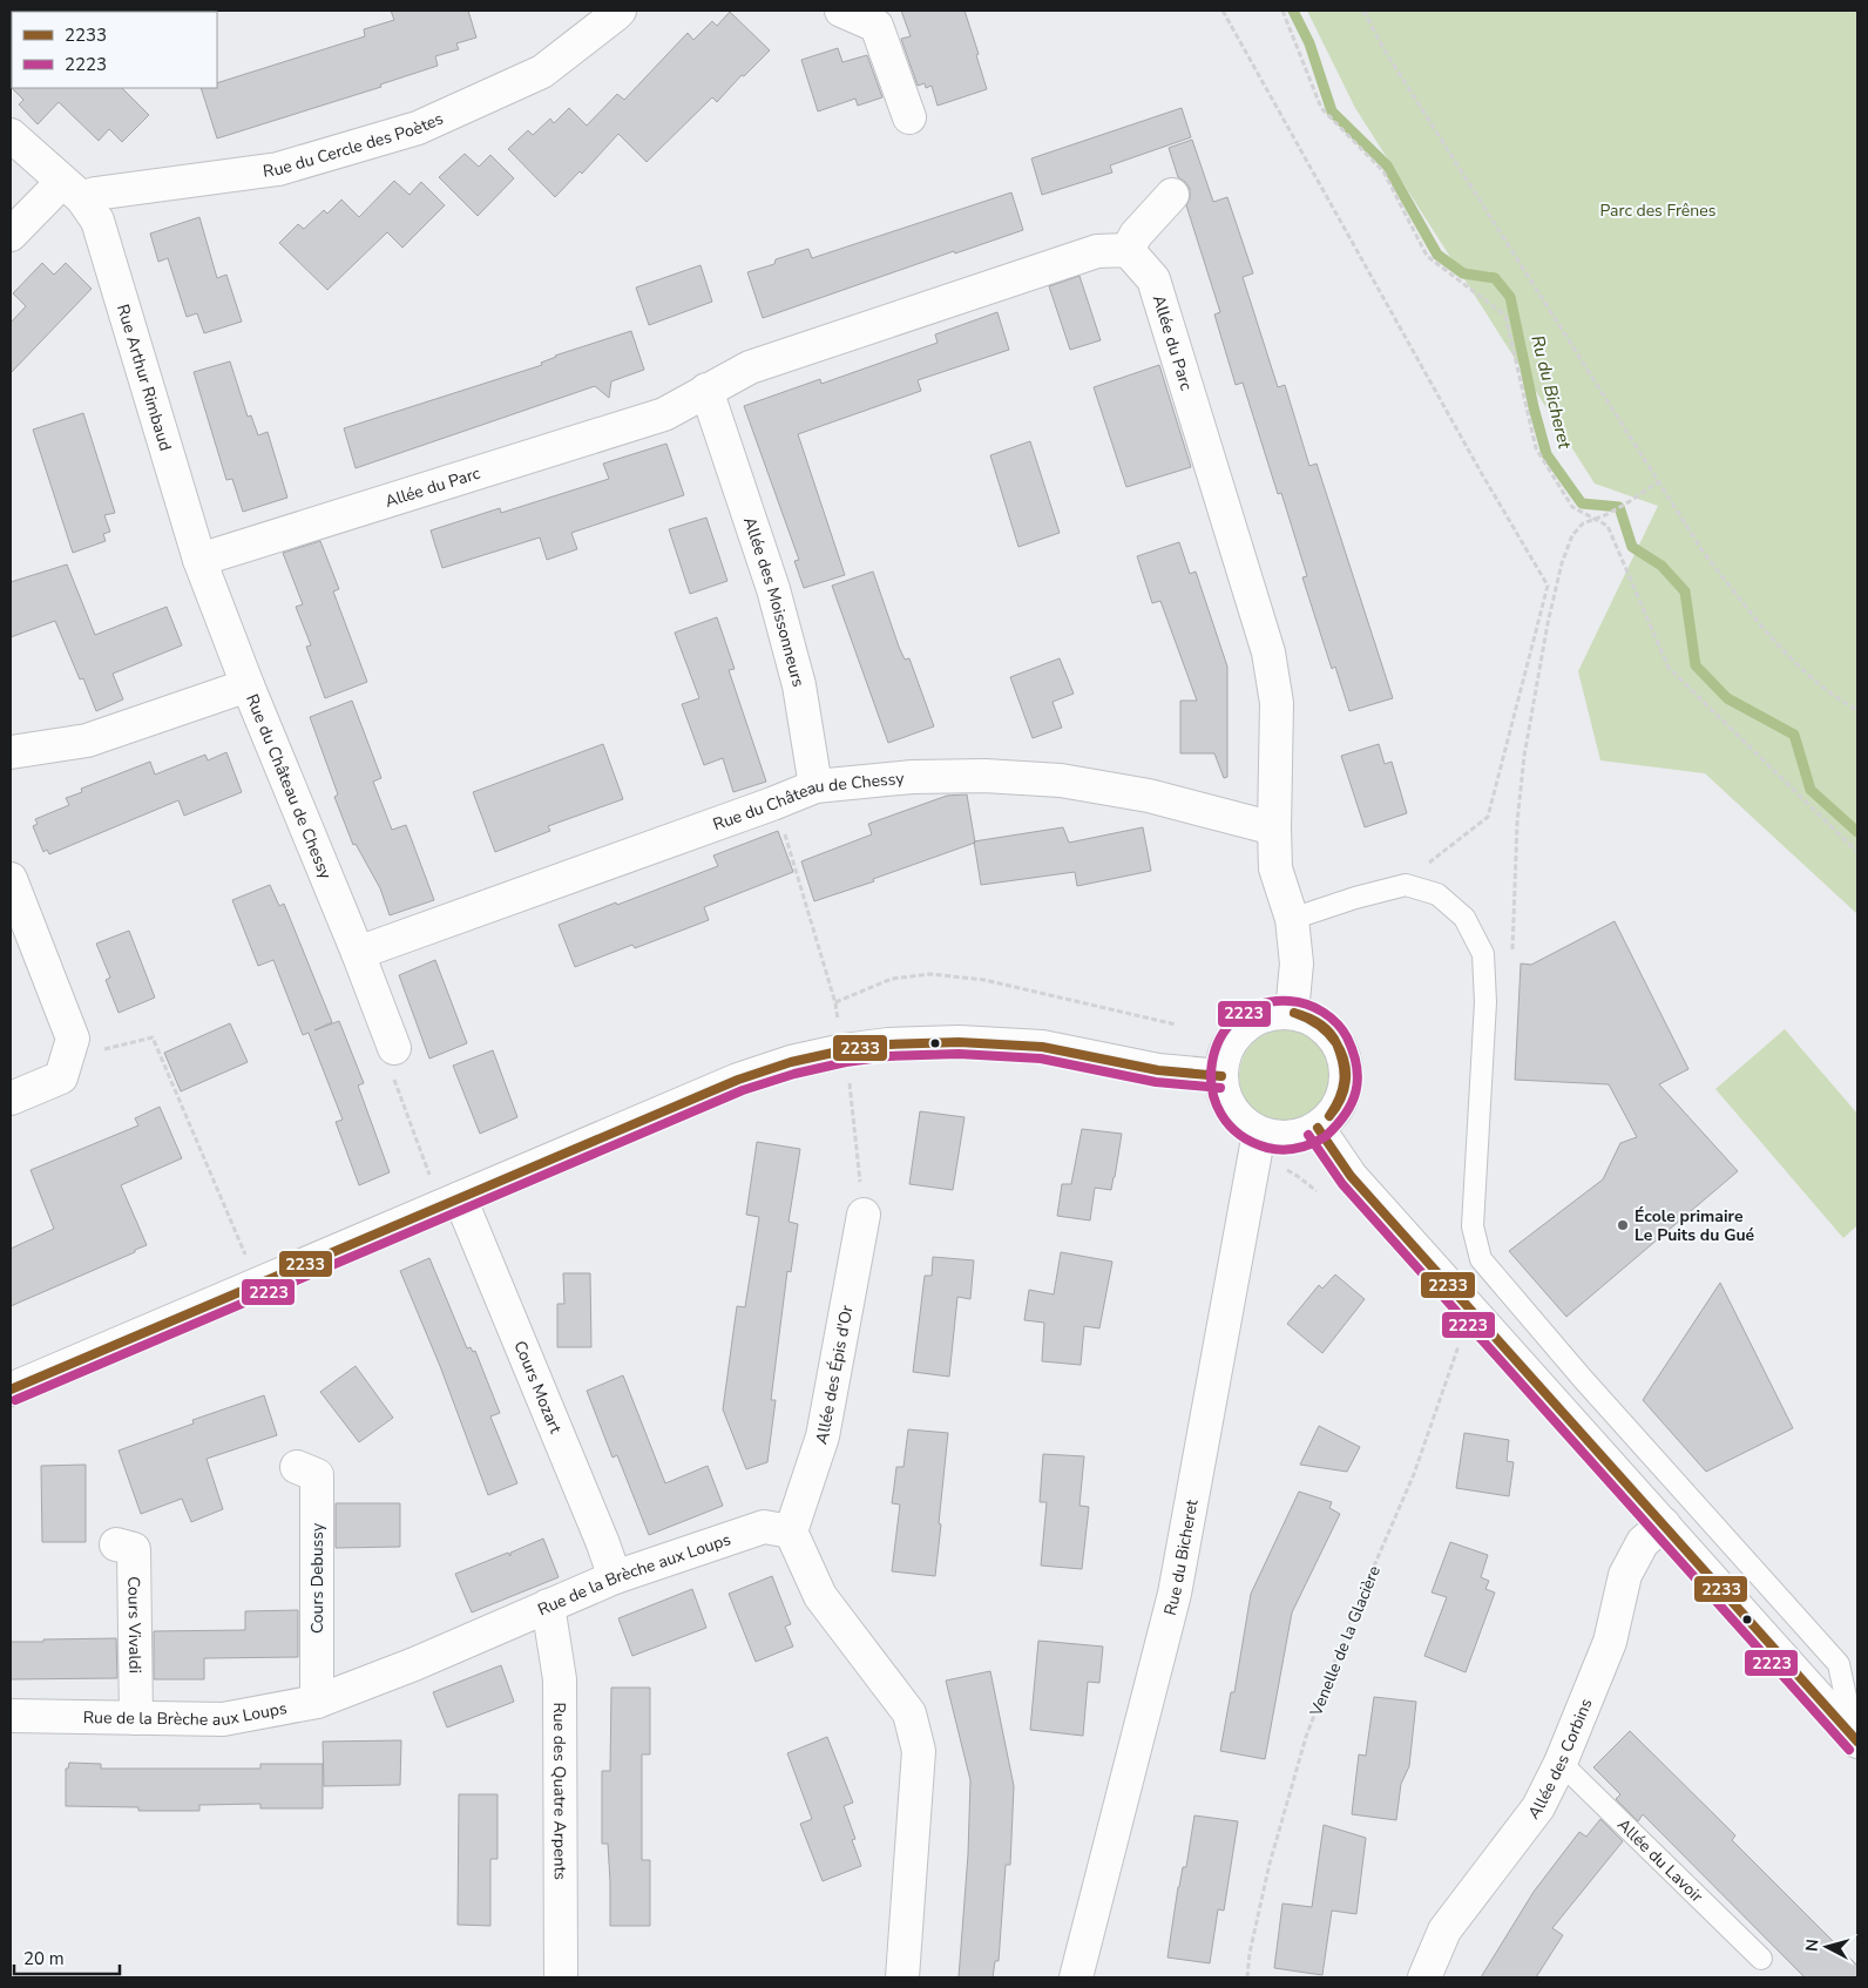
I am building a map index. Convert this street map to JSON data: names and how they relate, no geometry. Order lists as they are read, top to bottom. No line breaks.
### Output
{"streets":{"street":["Rue du Cercle des Poètes","Allée du Parc","Rue Arthur Rimbaud","Allée des Moissonneurs","Rue du Château de Chessy","Allée des Épis d'Or","Cours Mozart","Rue du Bicheret","Rue de la Brèche aux Loups","Cours Debussy","Cours Vivaldi","Allée des Corbins","Rue des Quatre Arpents"],"lane":["Allée du Lavoir"],"path":["Venelle de la Glacière"]},"crossings":[["Rue du Cercle des Poètes","Rue Arthur Rimbaud"],["Allée du Parc","Rue Arthur Rimbaud"],["Allée du Parc","Allée des Moissonneurs"],["Allée du Parc","Rue du Château de Chessy"],["Allée du Parc","Rue du Bicheret"],["Rue Arthur Rimbaud","Rue du Château de Chessy"],["Allée des Moissonneurs","Rue du Château de Chessy"],["Allée des Épis d'Or","Rue de la Brèche aux Loups"],["Cours Mozart","Rue de la Brèche aux Loups"],["Rue de la Brèche aux Loups","Cours Debussy"],["Rue de la Brèche aux Loups","Cours Vivaldi"],["Rue de la Brèche aux Loups","Rue des Quatre Arpents"],["Allée des Corbins","Allée du Lavoir"]],"water":["Ru du Bicheret"],"parks":["Parc des Frênes"],"places":["École primaire Le Puits du Gué"],"lines":["transit line 2223","transit line 2233"],"legend":["2233","2223"],"scale_bar":"20 m","north":"left"}
